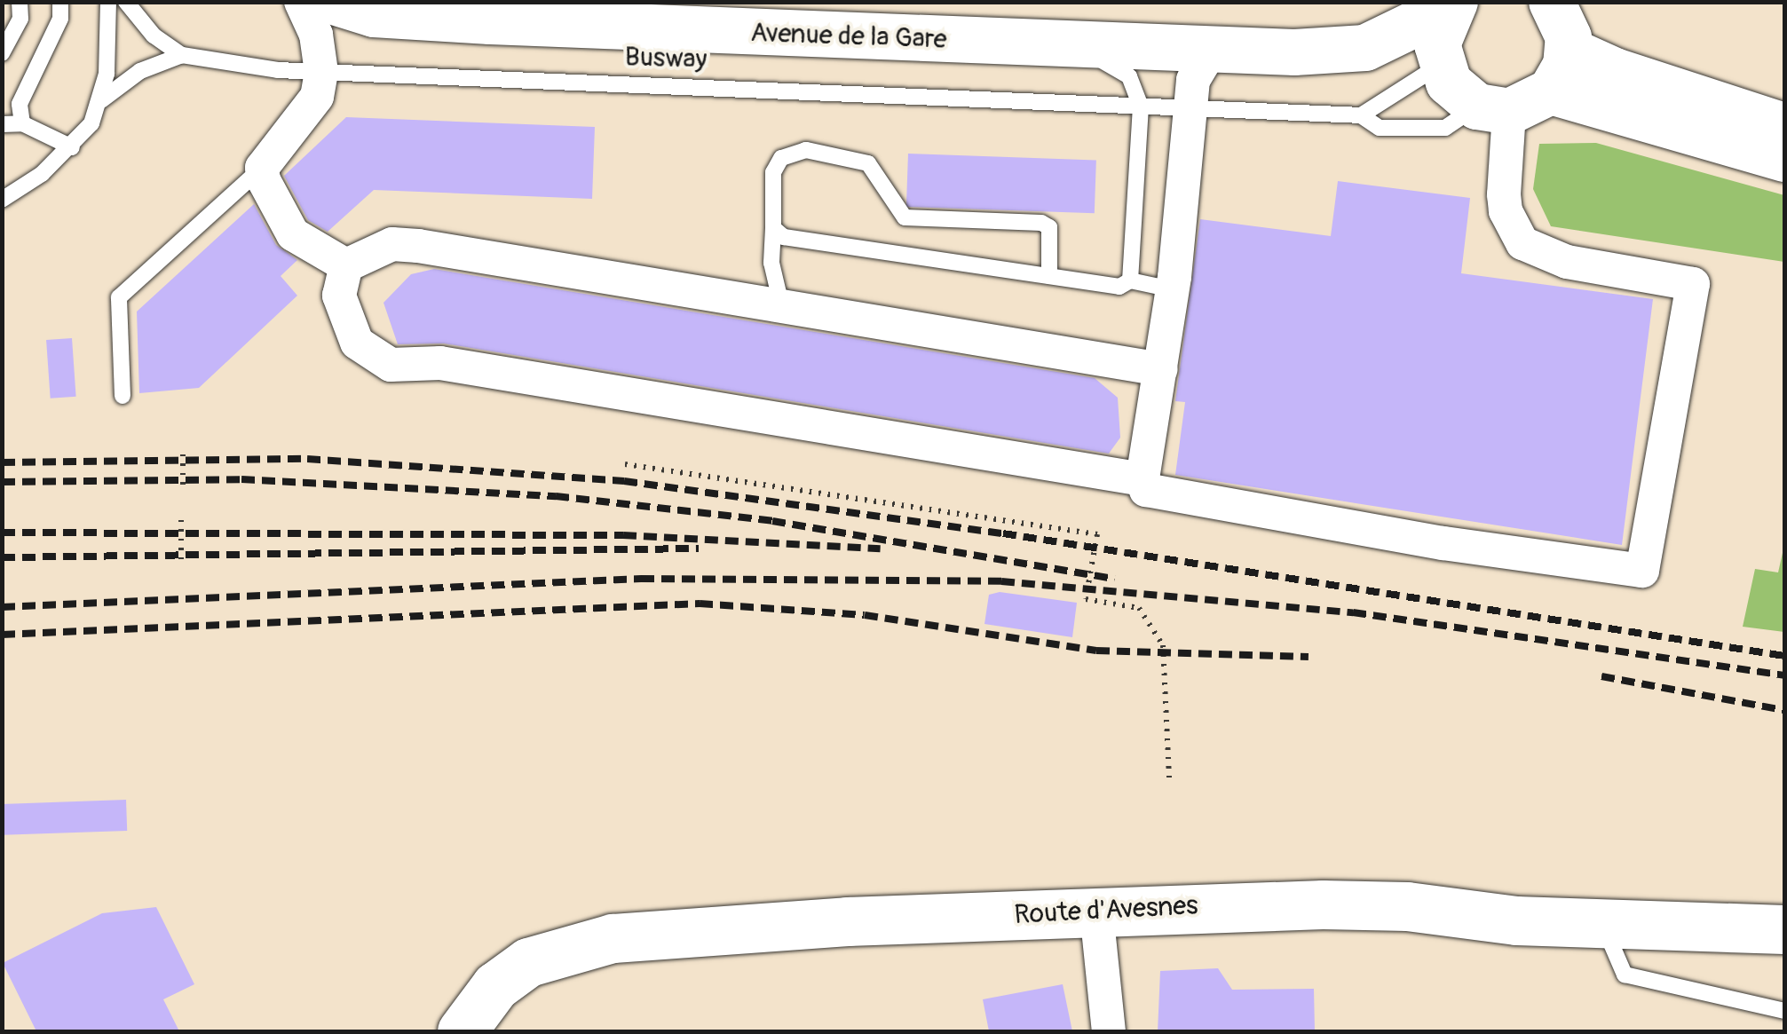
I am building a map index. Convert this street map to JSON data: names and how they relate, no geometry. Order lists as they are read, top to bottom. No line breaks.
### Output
{"streets":{"main road":["Avenue de la Gare","Route d'Avesnes"],"lane":["Busway"]}}
